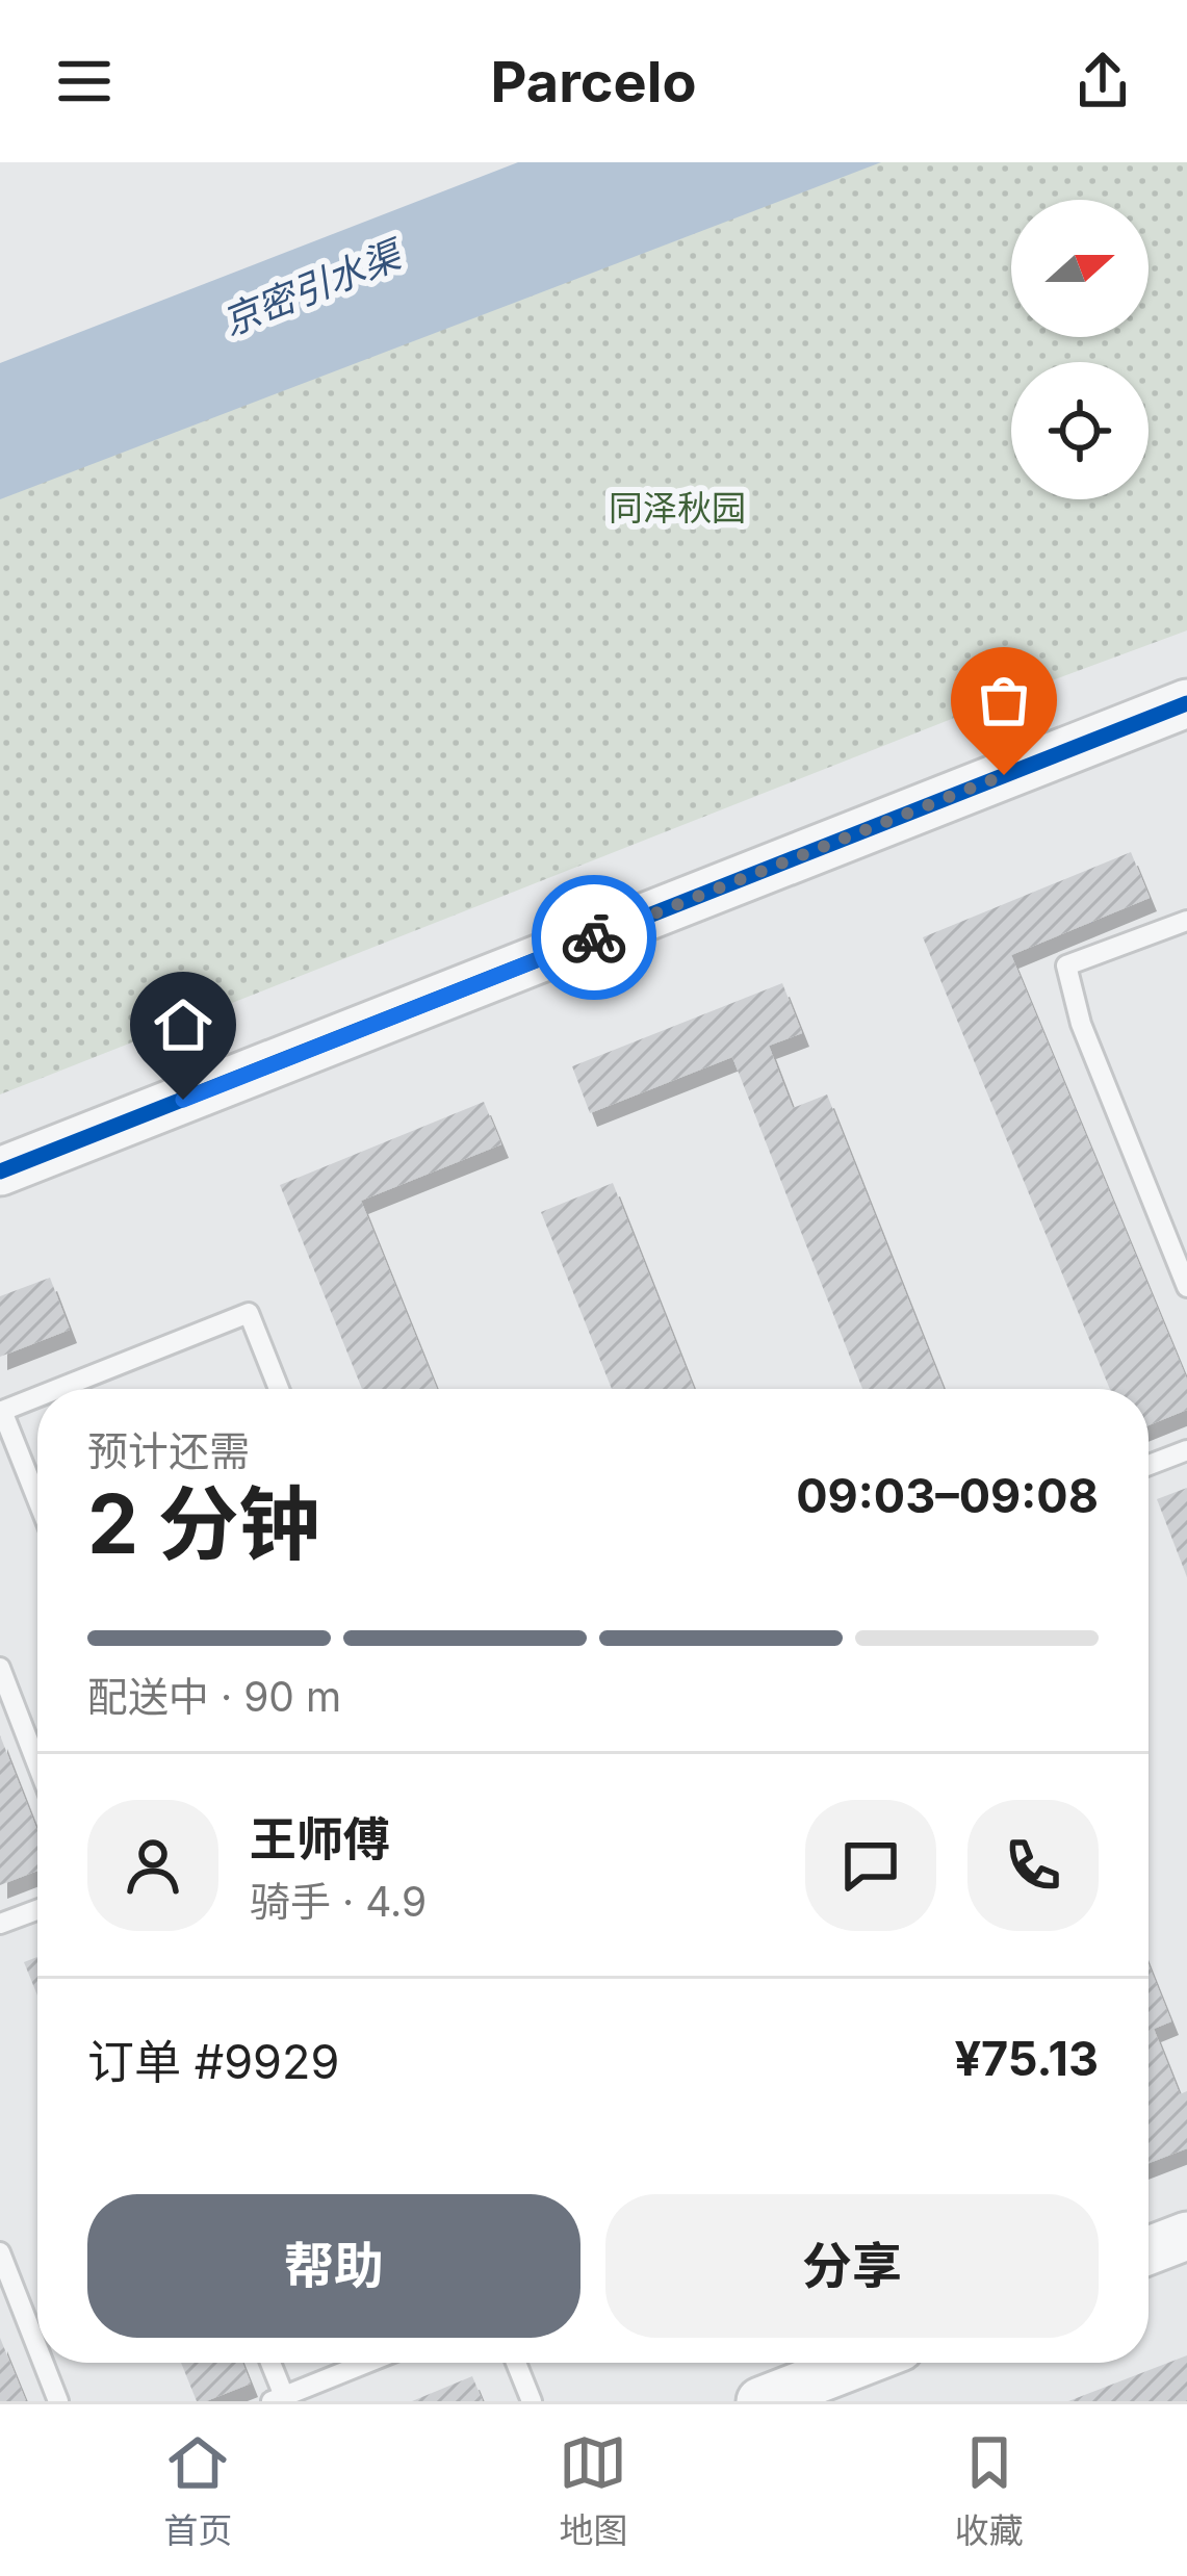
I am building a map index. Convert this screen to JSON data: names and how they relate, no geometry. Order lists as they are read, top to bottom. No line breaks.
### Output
{"water":["京密引水渠"],"parks":["同泽秋园"],"north":"right","page":{"header":"Parcelo","heading":["2 分钟","预计还需","09:03–09:08"],"panel":["王师傅","骑手 · 4.9","订单 #9929","¥75.13"],"bar":"配送中 · 90 m","buttons":["帮助","分享"],"tabs":["首页","地图","收藏"]}}
